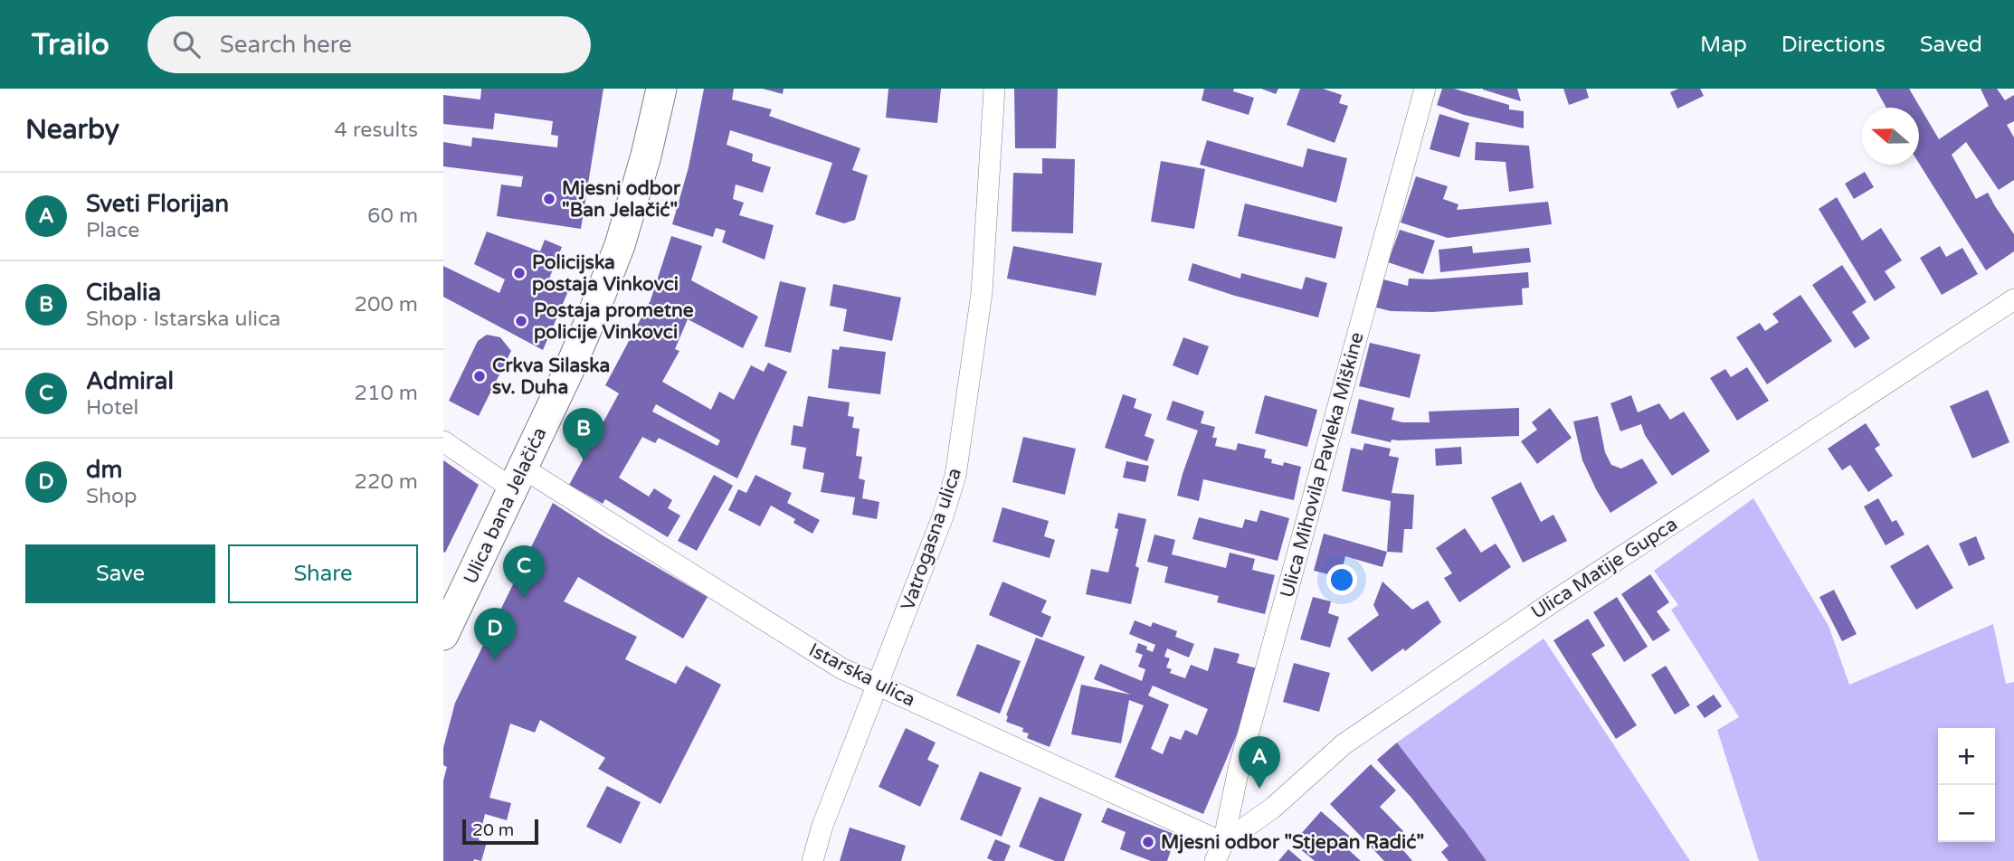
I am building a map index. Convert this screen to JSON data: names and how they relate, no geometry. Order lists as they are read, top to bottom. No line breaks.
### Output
{"streets":{"main road":["Ulica bana Jelačića"],"street":["Ulica Mihovila Pavleka Miškine","Vatrogasna ulica","Ulica Matije Gupca","Istarska ulica"]},"crossings":[["Ulica Mihovila Pavleka Miškine","Ulica Matije Gupca"],["Ulica Mihovila Pavleka Miškine","Istarska ulica"],["Ulica bana Jelačića","Istarska ulica"],["Vatrogasna ulica","Istarska ulica"],["Ulica Matije Gupca","Istarska ulica"]],"places":["Mjesni odbor \"Ban Jelačić\"","Policijska postaja Vinkovci","Postaja prometne policije Vinkovci","Crkva Silaska sv. Duha","Mjesni odbor \"Stjepan Radić\""],"scale_bar":"20 m","north":"left","page":{"header":"Trailo","search":"Search here","nav":["Map","Directions","Saved"],"heading":["Nearby","4 results"],"list":[{"mark":"A","name":"Sveti Florijan","note":"Place","value":"60 m"},{"mark":"B","name":"Cibalia","note":"Shop · Istarska ulica","value":"200 m"},{"mark":"C","name":"Admiral","note":"Hotel","value":"210 m"},{"mark":"D","name":"dm","note":"Shop","value":"220 m"}],"pins":["B","C","D","A"],"buttons":["Save","Share"],"map_buttons":["+","−"],"scale":"20 m"}}
